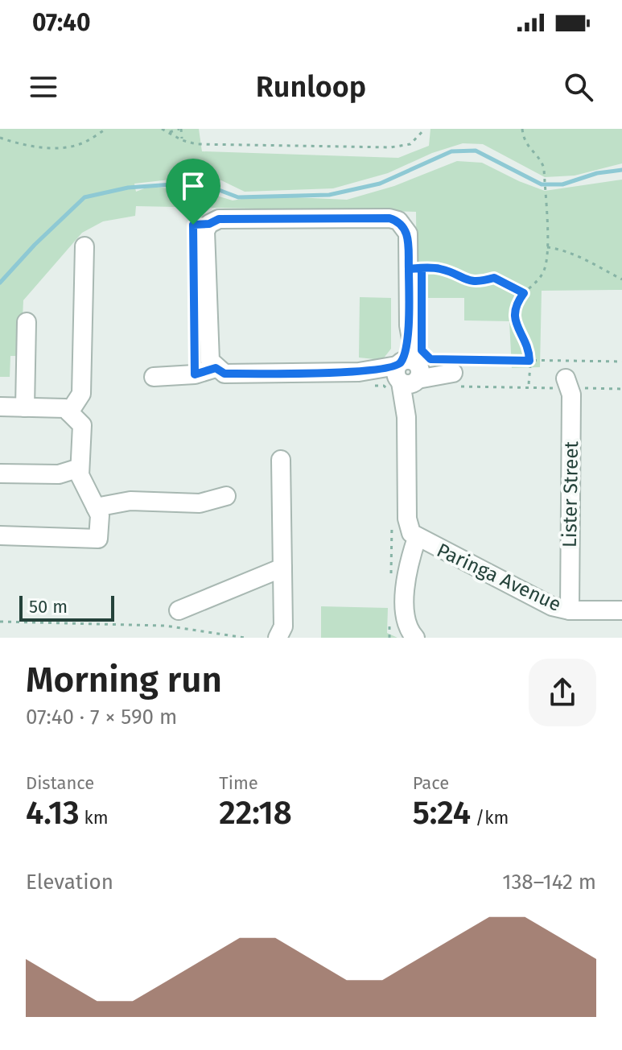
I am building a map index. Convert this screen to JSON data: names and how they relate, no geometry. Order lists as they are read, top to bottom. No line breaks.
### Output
{"streets":{"street":["Lister Street","Paringa Avenue"]},"crossings":[["Lister Street","Paringa Avenue"]],"scale_bar":"50 m","page":{"status":"07:40","header":"Runloop","scale":"50 m","heading":["Morning run","07:40 · 7 × 590 m"],"stats":[["Distance","4.13 km"],["Time","22:18"],["Pace","5:24 /km"]],"chart":["Elevation","138–142 m"]}}
